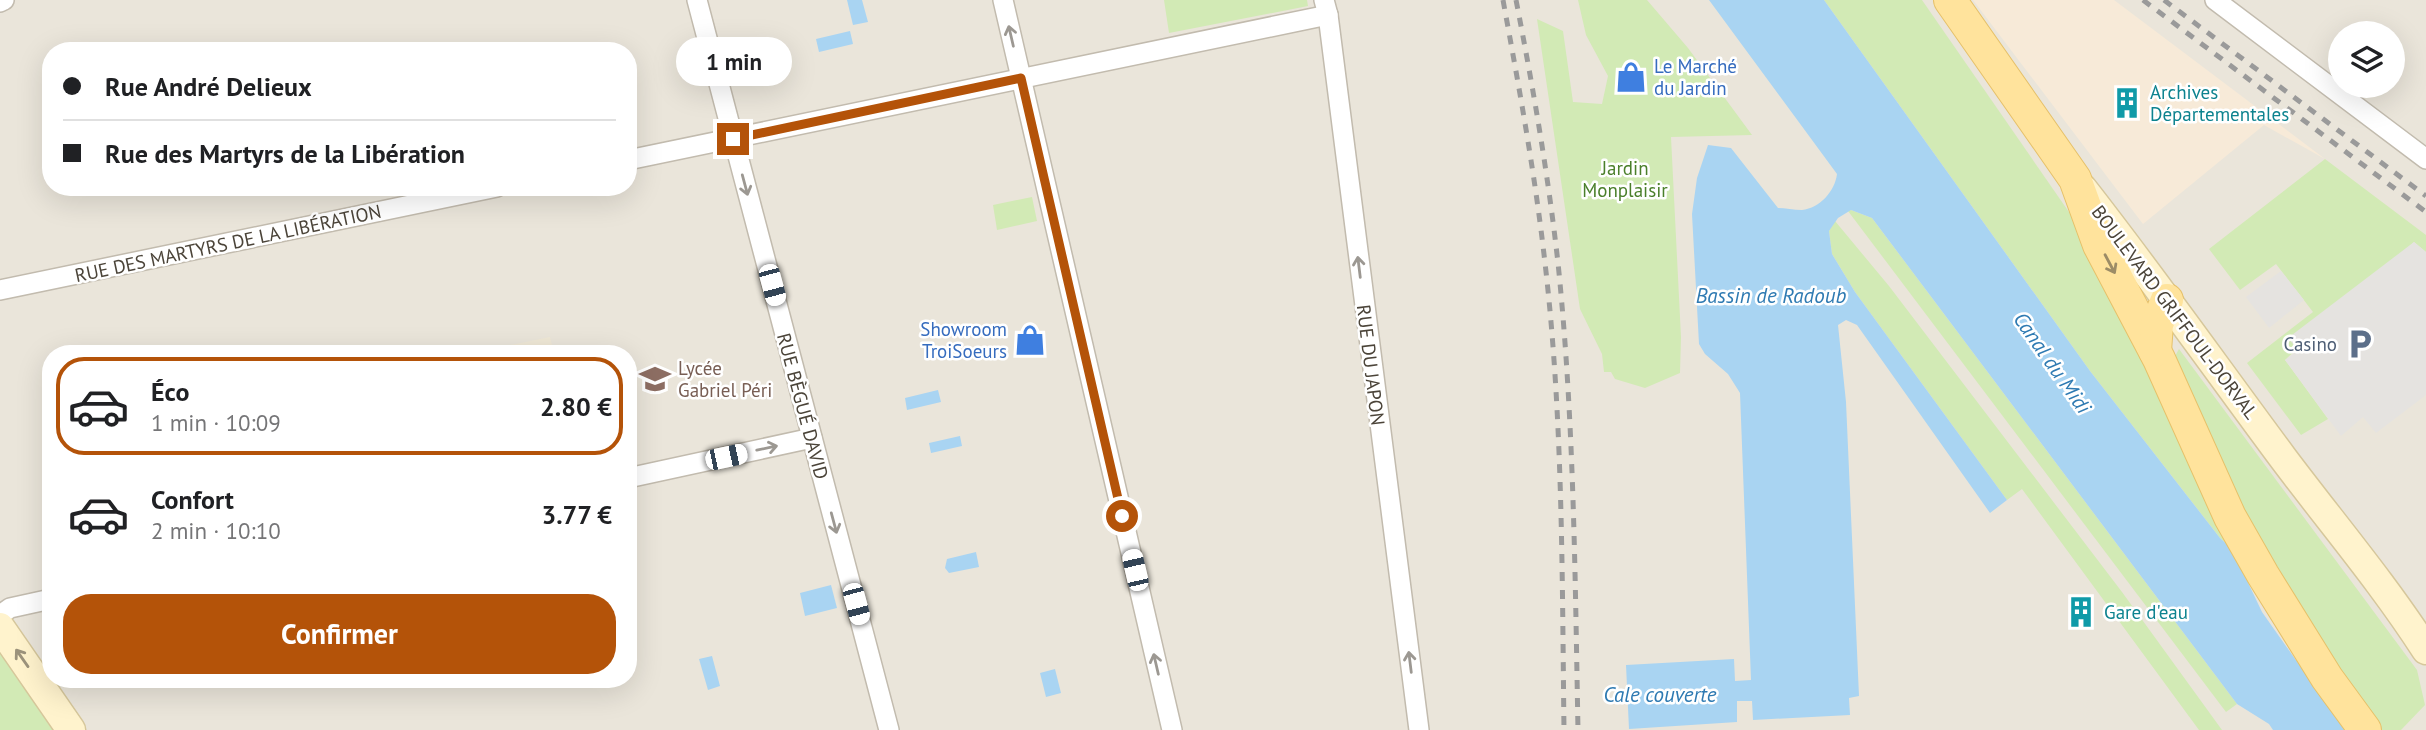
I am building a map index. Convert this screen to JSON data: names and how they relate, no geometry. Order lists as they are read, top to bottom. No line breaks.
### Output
{"streets":{"main road":["BOULEVARD GRIFFOUL-DORVAL"],"street":["RUE DES MARTYRS DE LA LIBÉRATION","RUE DU JAPON","RUE BÈGUÉ DAVID"]},"one_way":["RUE DU JAPON","RUE BÈGUÉ DAVID"],"water":["Bassin de Radoub","Canal du Midi","Cale couverte"],"parks":["Jardin Monplaisir"],"places":{"shop":["Le Marché du Jardin","Showroom TroiSoeurs"],"building":["Archives Départementales","Gare d'eau"],"parking":["Casino"],"school or university":["Lycée Gabriel Péri"]},"page":{"bubble":"1 min","banner":["Rue André Delieux","Rue des Martyrs de la Libération"],"list":[{"name":"Éco","note":"1 min · 10:09","value":"2.80 €"},{"name":"Confort","note":"2 min · 10:10","value":"3.77 €"}],"buttons":"Confirmer"}}
